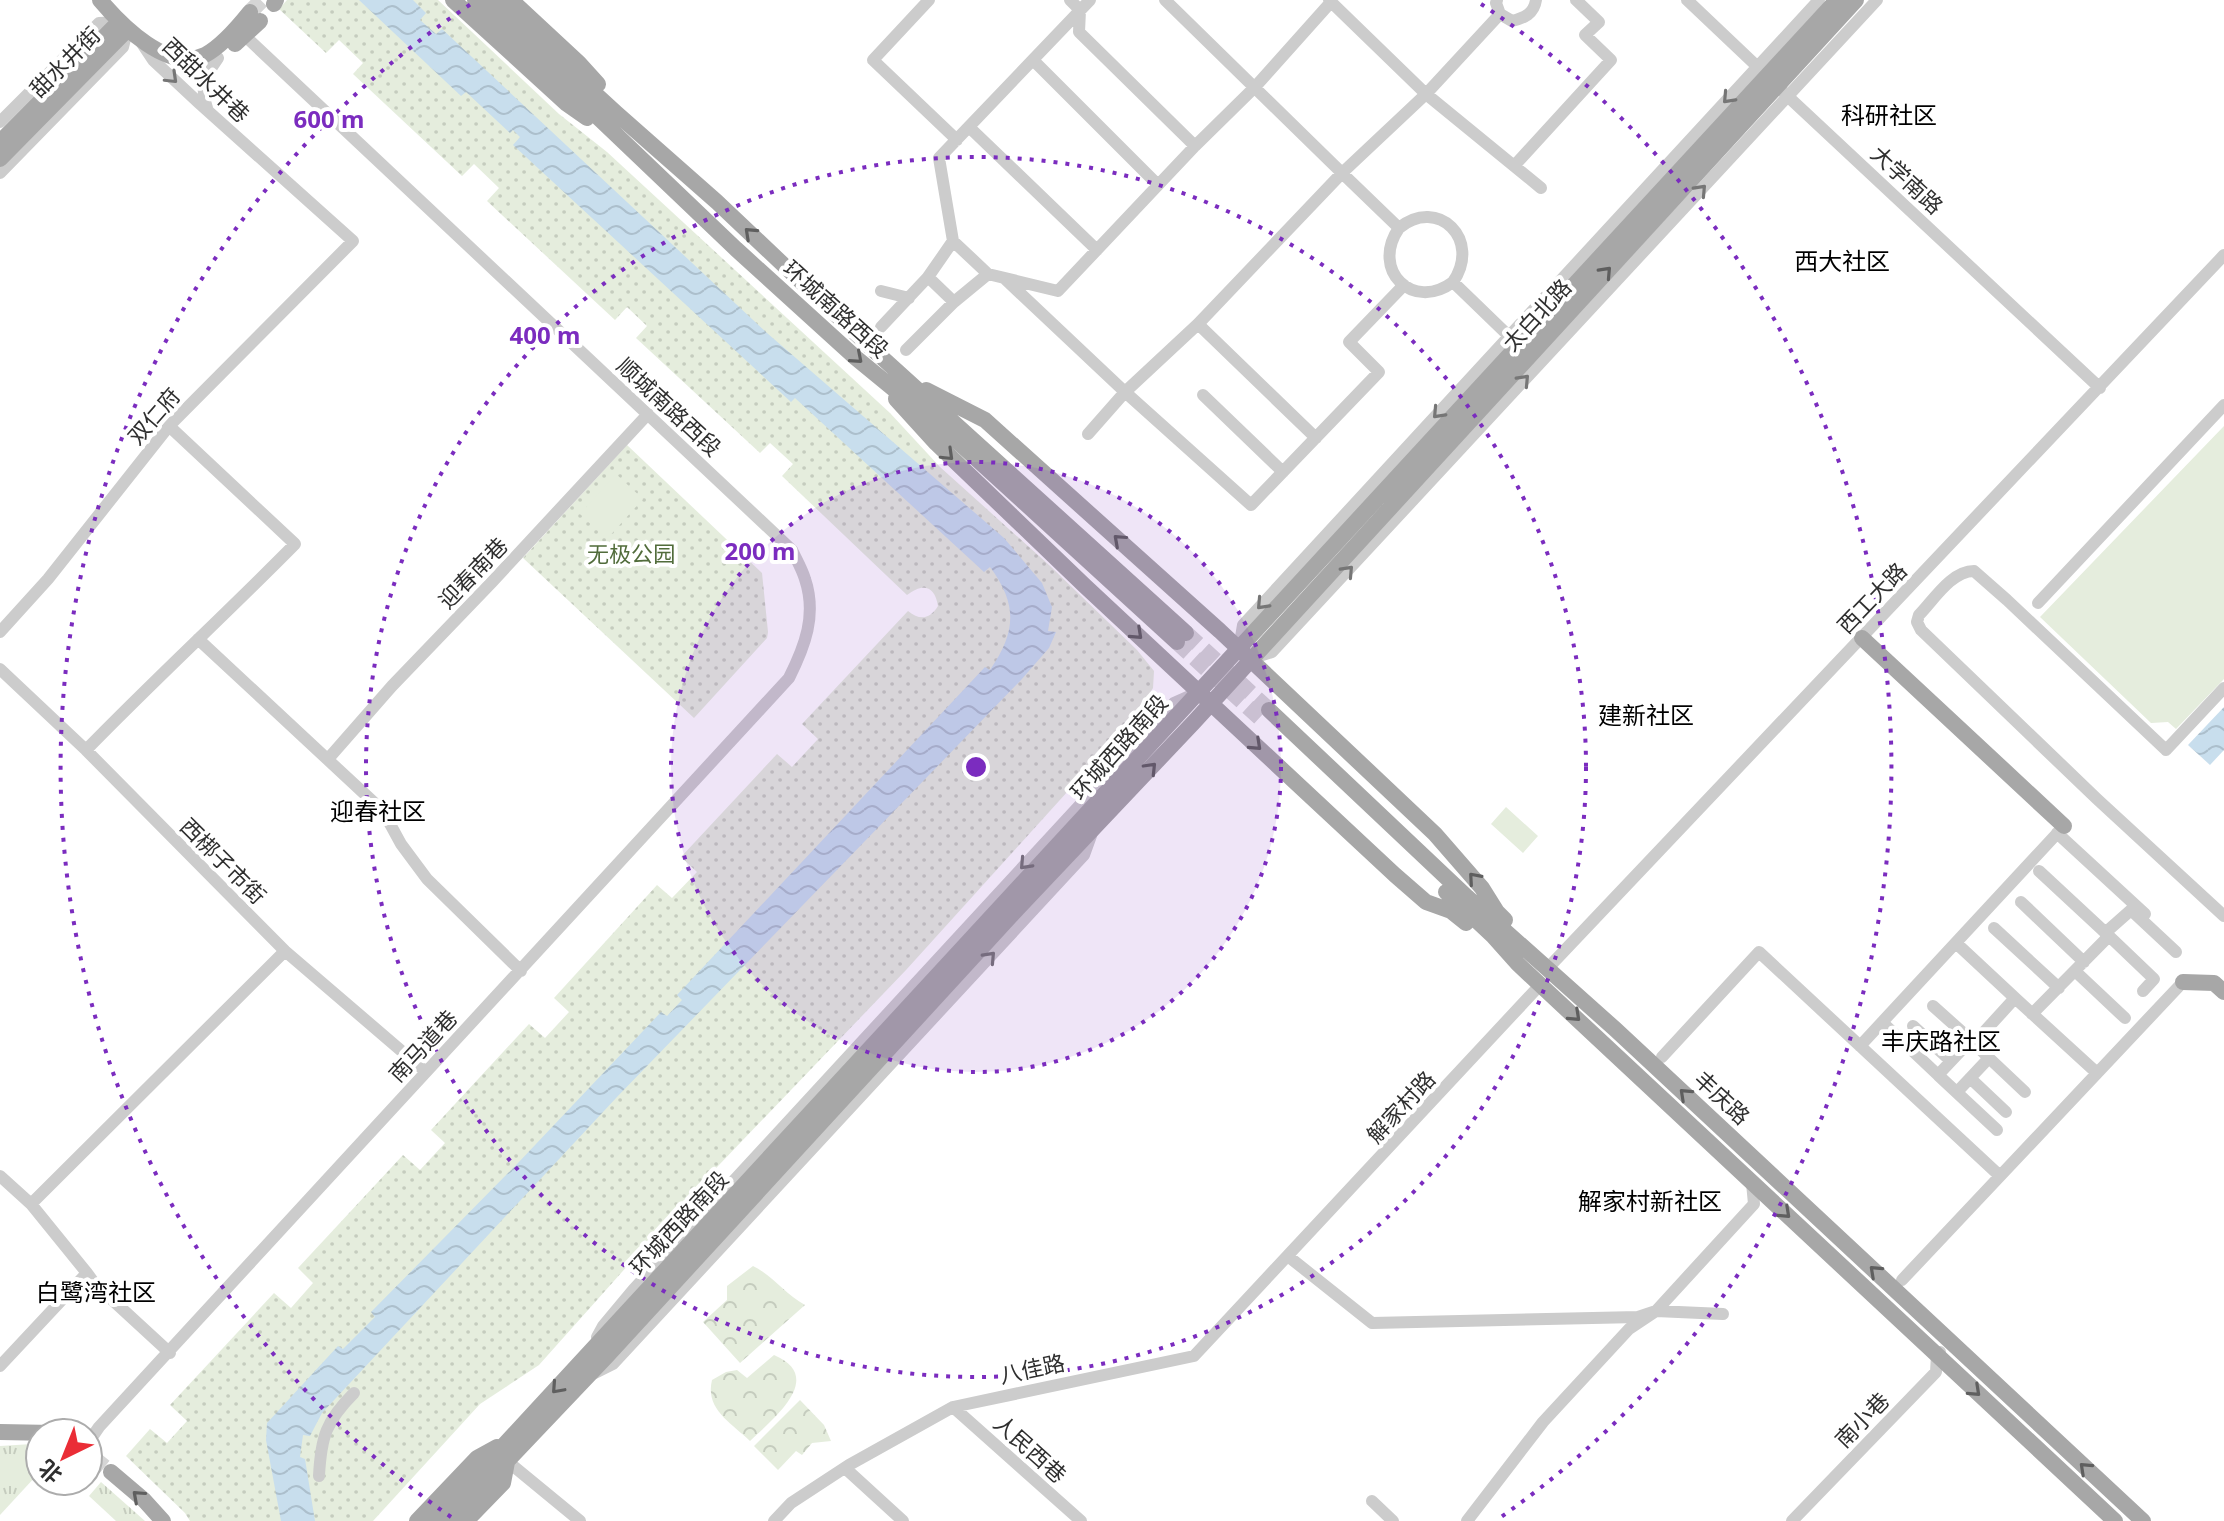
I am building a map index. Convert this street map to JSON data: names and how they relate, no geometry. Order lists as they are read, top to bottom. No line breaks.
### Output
{"streets":{"main road":["甜水井街","环城南路西段","太白北路","环城西路南段","丰庆路"],"street":["西甜水井巷","大学南路","顺城南路西段","双仁府","迎春南巷","西工大路","西梆子市街","南马道巷","解家村路","八佳路","南小巷","人民西巷"]},"crossings":[["西甜水井巷","双仁府"],["大学南路","太白北路"],["大学南路","西工大路"],["太白北路","环城西路南段"],["顺城南路西段","迎春南巷"],["顺城南路西段","南马道巷"],["西工大路","丰庆路"],["西梆子市街","南马道巷"],["丰庆路","解家村路"],["丰庆路","南小巷"],["解家村路","八佳路"],["八佳路","人民西巷"]],"districts":["科研社区","西大社区","建新社区","迎春社区","丰庆路社区","解家村新社区","白鹭湾社区"],"parks":["无极公园"],"north":"bottom left","rings":["600 m","400 m","200 m"]}
